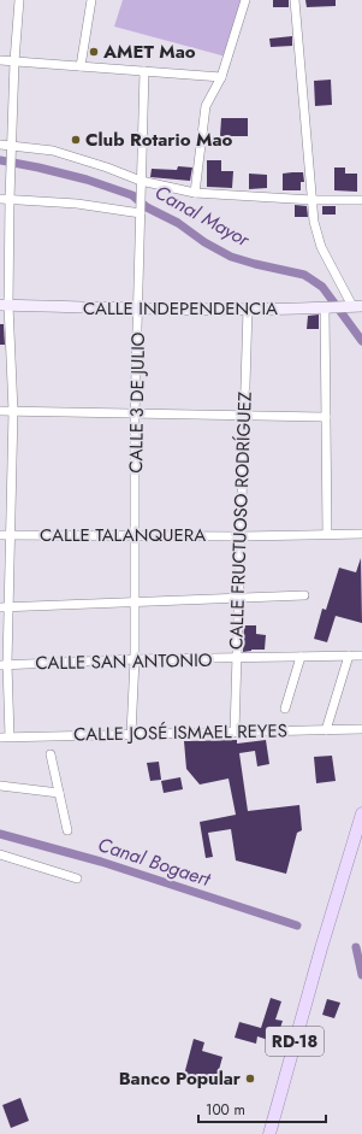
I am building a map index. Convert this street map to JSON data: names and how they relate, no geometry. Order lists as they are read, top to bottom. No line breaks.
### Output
{"streets":{"main road":["RD-18"],"street":["CALLE INDEPENDENCIA","CALLE 3 DE JULIO","CALLE FRUCTUOSO RODRÍGUEZ","CALLE TALANQUERA","CALLE SAN ANTONIO","CALLE JOSÉ ISMAEL REYES"]},"crossings":[["CALLE INDEPENDENCIA","CALLE 3 DE JULIO"],["CALLE INDEPENDENCIA","CALLE FRUCTUOSO RODRÍGUEZ"],["CALLE 3 DE JULIO","CALLE TALANQUERA"],["CALLE 3 DE JULIO","CALLE SAN ANTONIO"],["CALLE 3 DE JULIO","CALLE JOSÉ ISMAEL REYES"],["CALLE FRUCTUOSO RODRÍGUEZ","CALLE TALANQUERA"],["CALLE FRUCTUOSO RODRÍGUEZ","CALLE SAN ANTONIO"],["CALLE FRUCTUOSO RODRÍGUEZ","CALLE JOSÉ ISMAEL REYES"]],"water":["Canal Mayor","Canal Bogaert"],"places":["AMET Mao","Club Rotario Mao","Banco Popular"],"scale_bar":"100 m"}
